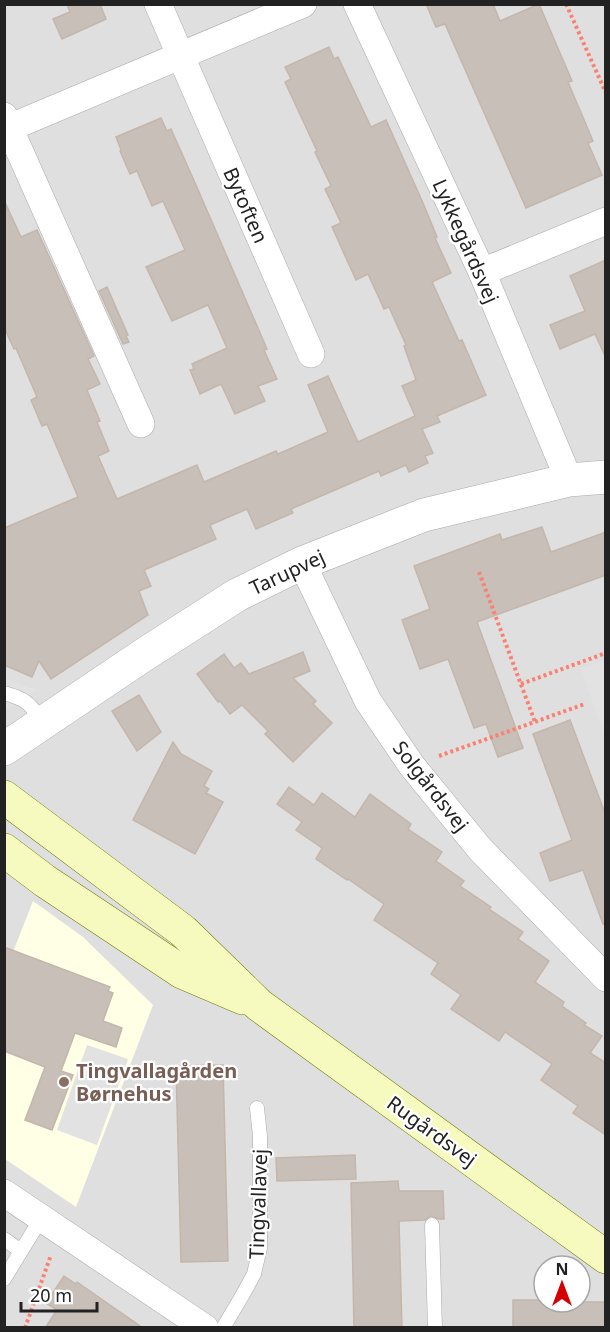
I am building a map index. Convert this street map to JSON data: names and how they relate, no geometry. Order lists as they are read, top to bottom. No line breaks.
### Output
{"streets":{"main road":["Rugårdsvej"],"street":["Bytoften","Lykkegårdsvej","Tarupvej","Solgårdsvej"],"lane":["Tingvallavej"]},"crossings":[["Lykkegårdsvej","Tarupvej"],["Tarupvej","Solgårdsvej"]],"places":["Tingvallagården Børnehus"],"scale_bar":"20 m","north":"top"}
